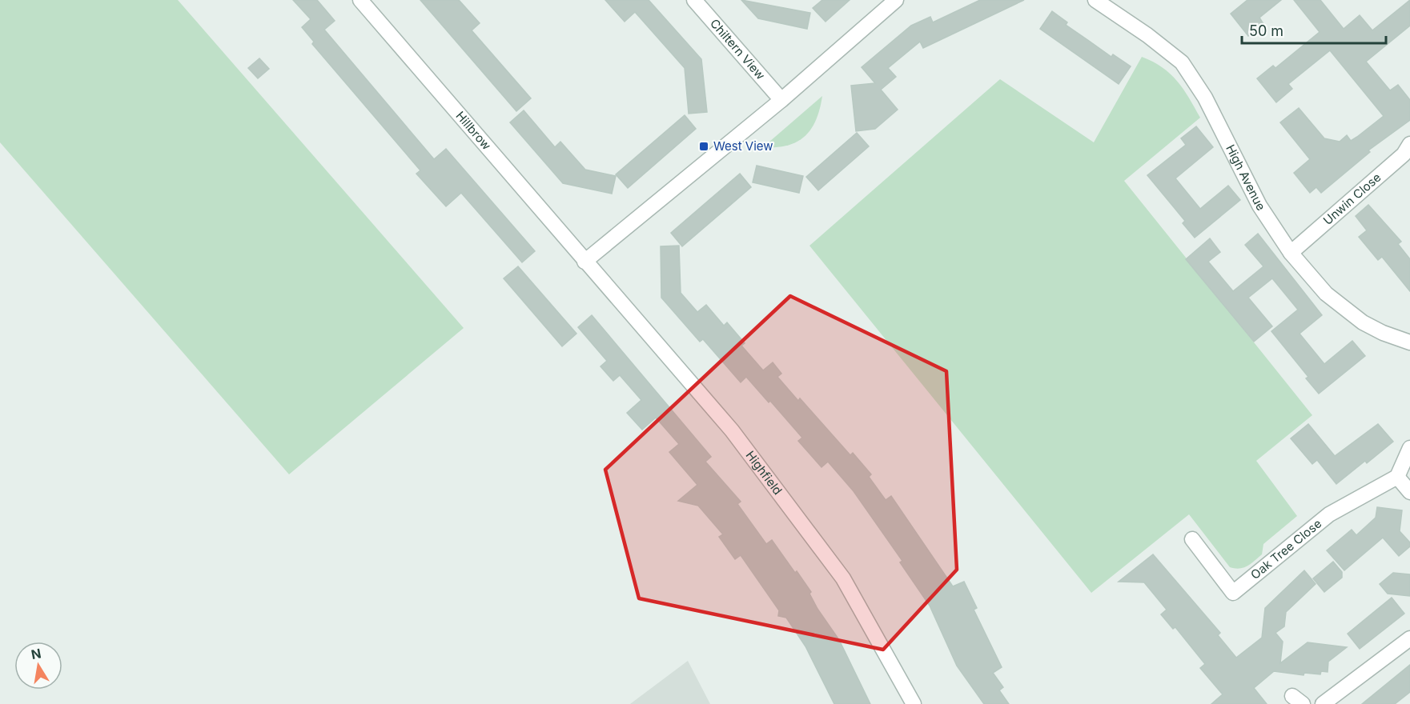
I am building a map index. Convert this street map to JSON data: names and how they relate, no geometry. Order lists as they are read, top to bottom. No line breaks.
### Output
{"streets":{"street":["Chiltern View","Hillbrow","High Avenue","Unwin Close","Highfield","Oak Tree Close"]},"crossings":[["Hillbrow","Highfield"],["High Avenue","Unwin Close"]],"places":{"transit":["West View"]},"scale_bar":"50 m","north":"top"}
